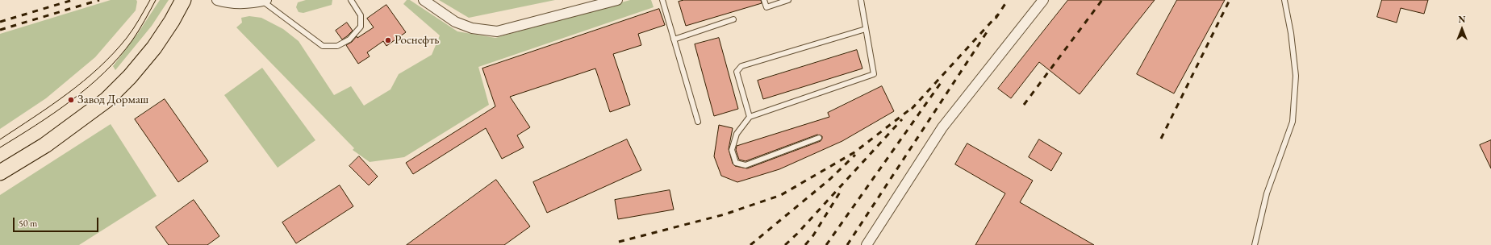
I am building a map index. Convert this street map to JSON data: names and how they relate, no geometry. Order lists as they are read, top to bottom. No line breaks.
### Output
{"places":["Роснефть","Завод Дормаш"],"scale_bar":"50 m","north":"top"}
